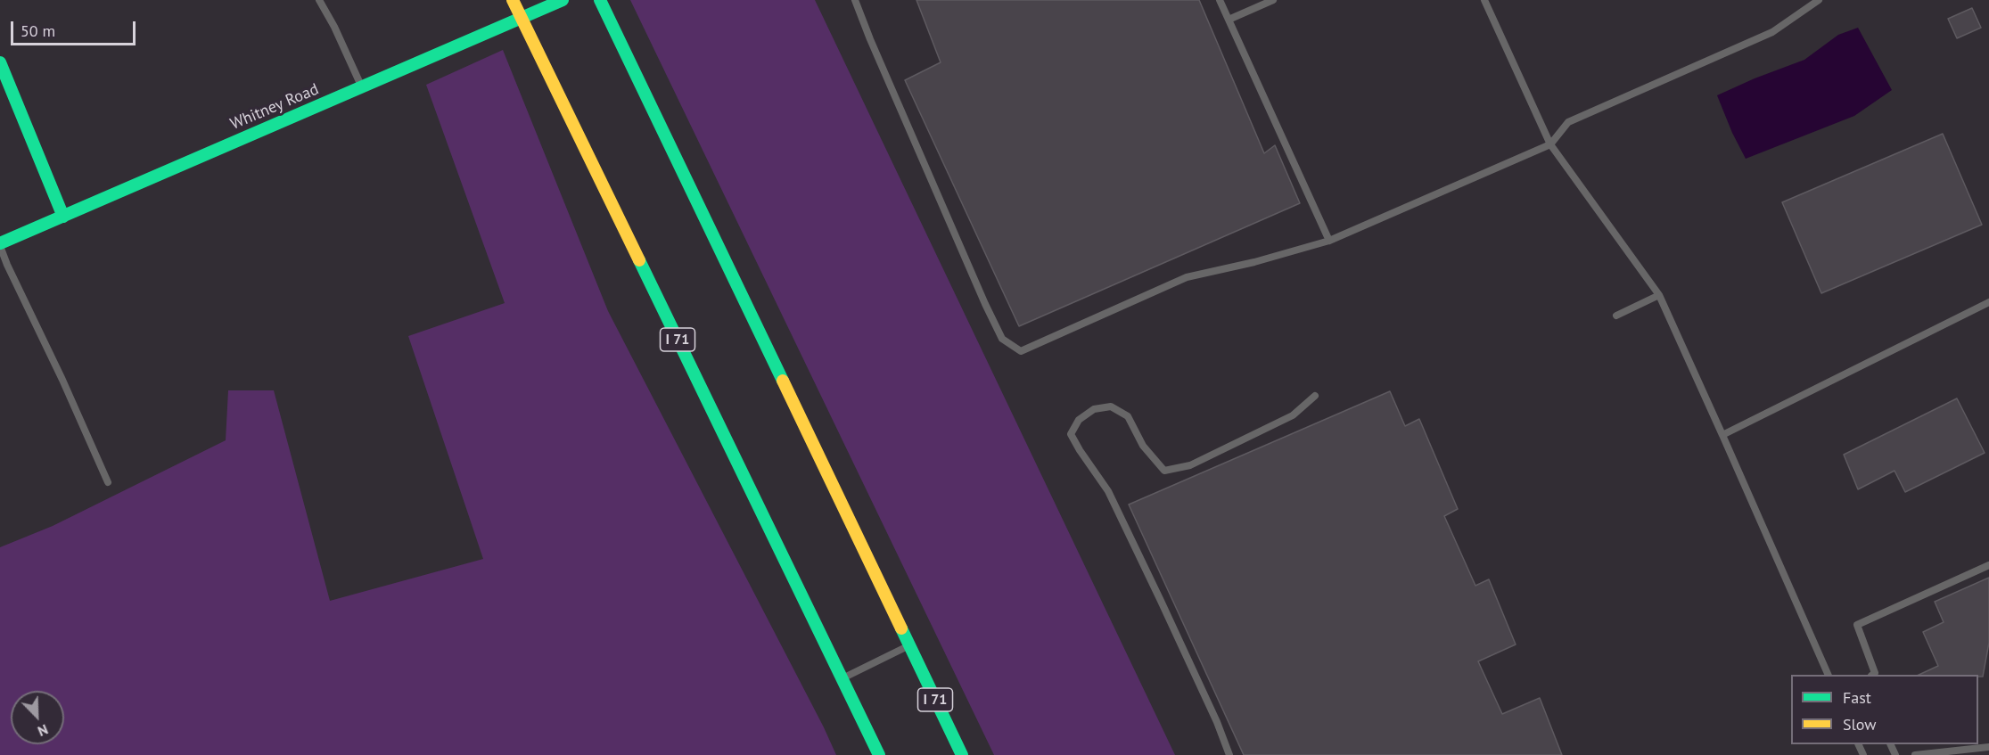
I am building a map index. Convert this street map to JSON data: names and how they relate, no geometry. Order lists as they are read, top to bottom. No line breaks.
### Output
{"streets":{"main road":["Whitney Road","I 71"]},"legend":["Fast","Slow"],"scale_bar":"50 m","north":"bottom right"}
